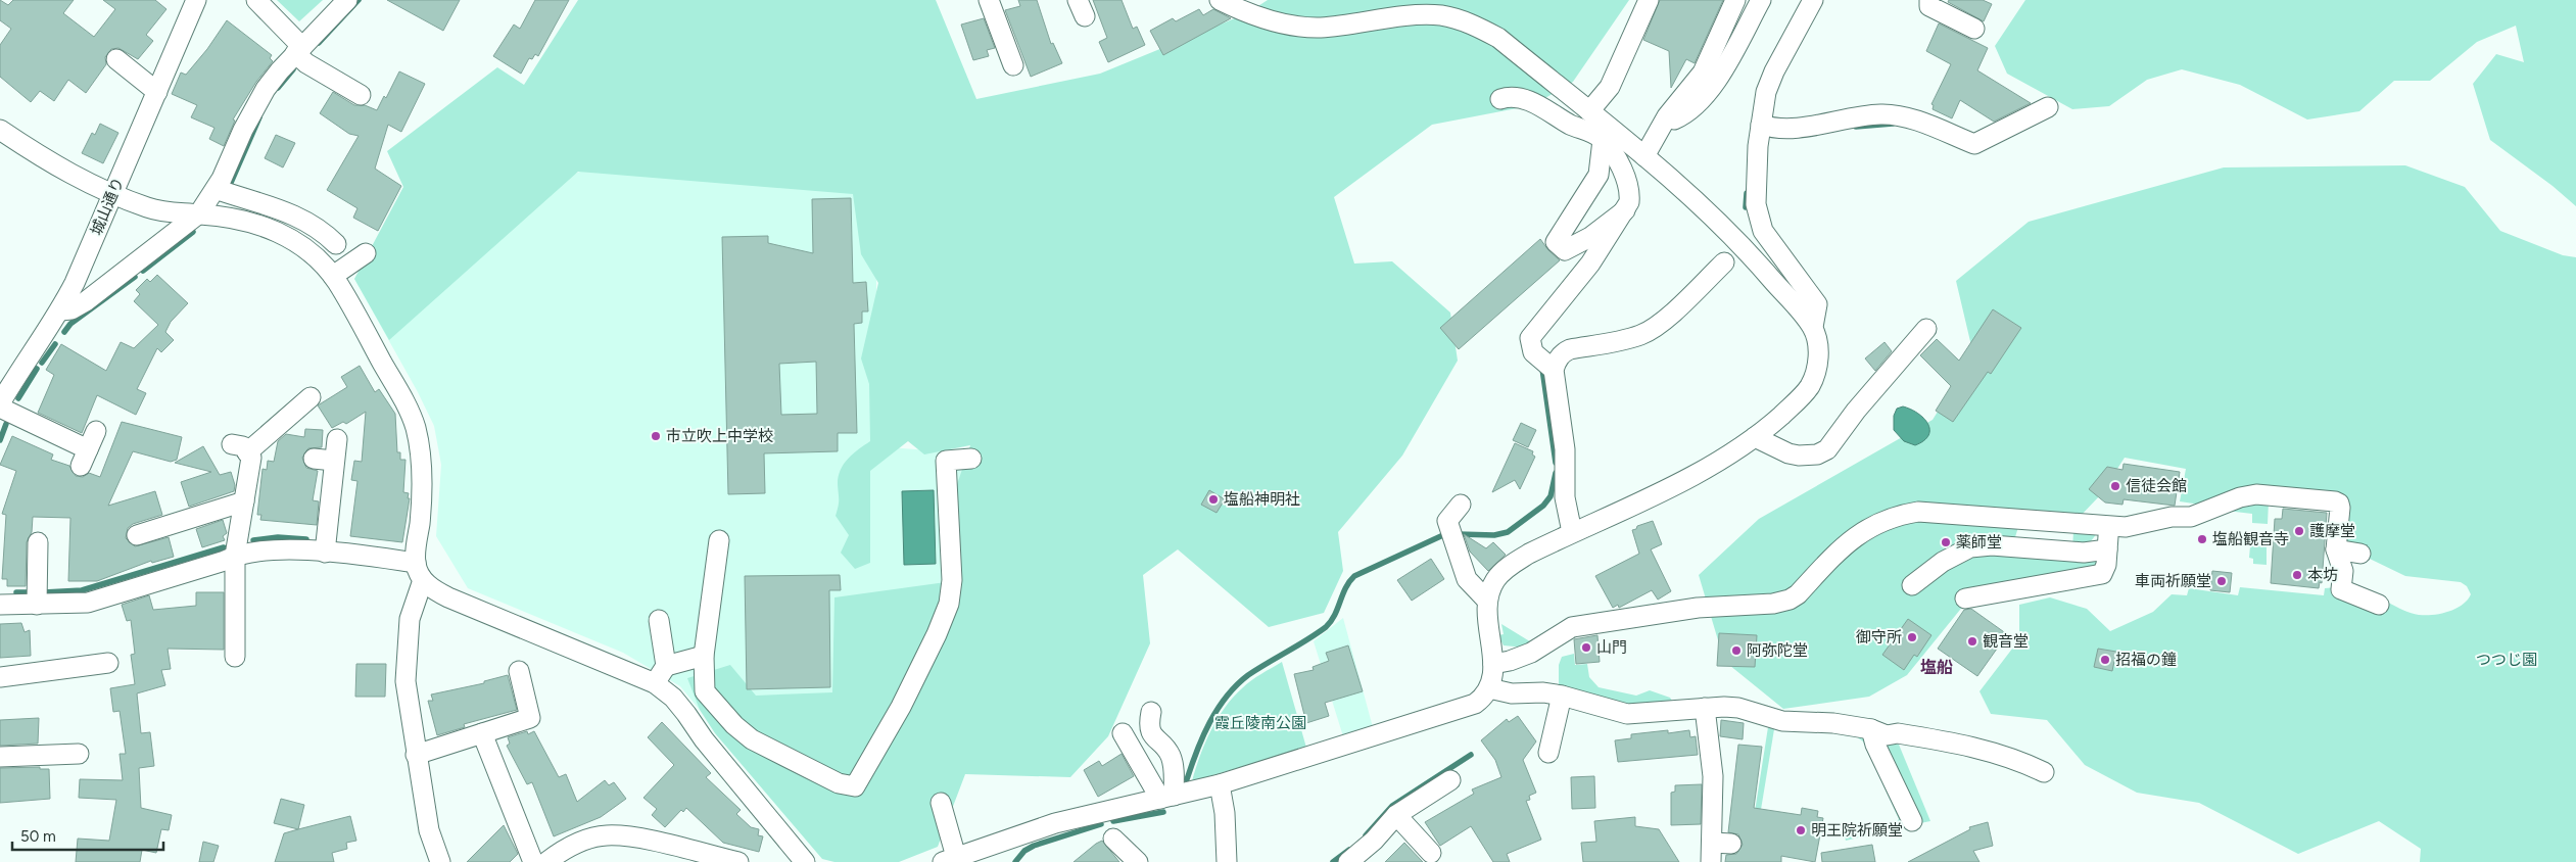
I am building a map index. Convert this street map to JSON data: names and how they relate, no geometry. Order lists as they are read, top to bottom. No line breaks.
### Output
{"streets":{"street":["城山通り"]},"districts":["塩船"],"parks":["つつじ園","霞丘陵南公園"],"places":["市立吹上中学校","信徒会館","塩船神明社","護摩堂","塩船観音寺","薬師堂","本坊","車両祈願堂","御守所","観音堂","山門","阿弥陀堂","招福の鐘","明王院祈願堂"],"scale_bar":"50 m"}
